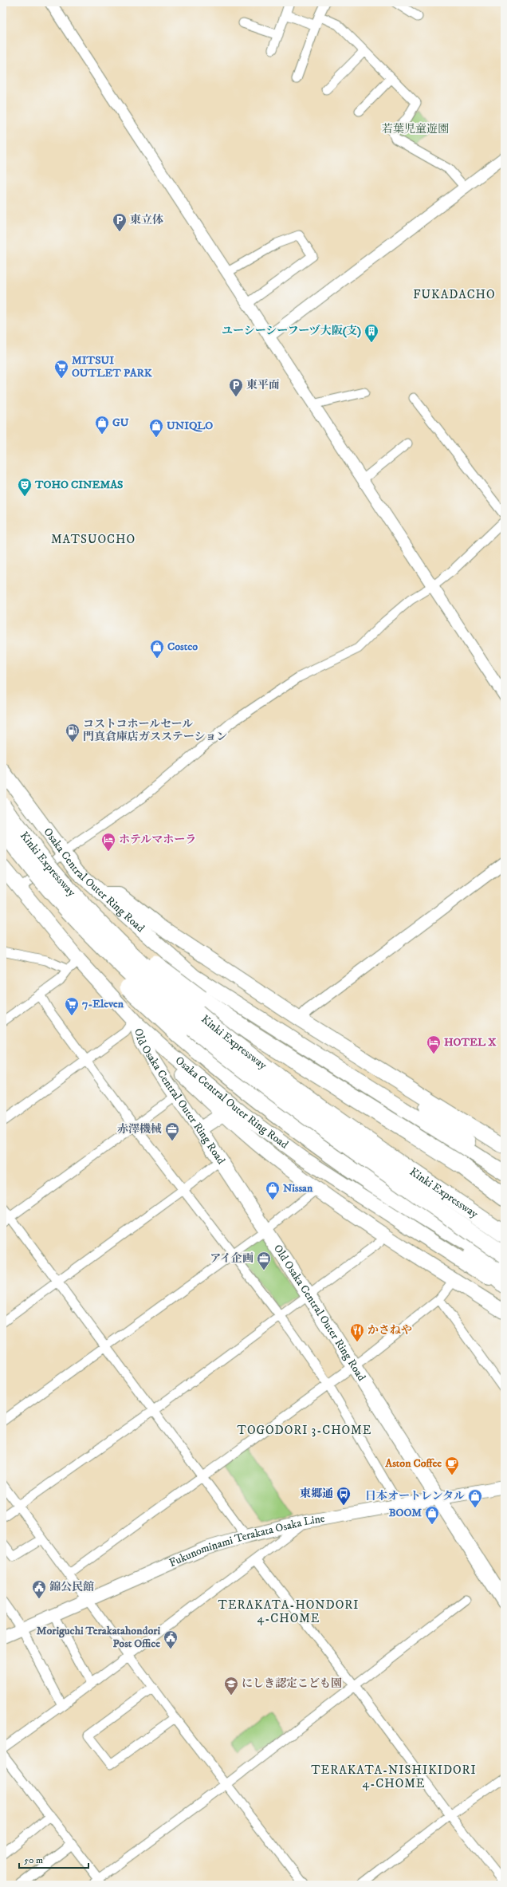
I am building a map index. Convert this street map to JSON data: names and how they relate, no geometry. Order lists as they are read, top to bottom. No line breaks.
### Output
{"streets":{"highway":["Kinki Expressway"],"main road":["Osaka Central Outer Ring Road","Old Osaka Central Outer Ring Road","Fukunominami Terakata Osaka Line"]},"crossings":[["Osaka Central Outer Ring Road","Old Osaka Central Outer Ring Road"],["Old Osaka Central Outer Ring Road","Fukunominami Terakata Osaka Line"]],"districts":["FUKADACHO","MATSUOCHO","TOGODORI 3-CHOME","TERAKATA-HONDORI 4-CHOME","TERAKATA-NISHIKIDORI 4-CHOME"],"parks":["若葉児童遊園"],"places":{"parking":["東立体","東平面"],"building":["ユーシーシーフーヅ大阪(支)"],"supermarket":["MITSUI OUTLET PARK","7-Eleven"],"shop":["GU","UNIQLO","Costco","Nissan","日本オートレンタル","BOOM"],"theatre":["TOHO CINEMAS"],"fuel station":["コストコホールセール 門真倉庫店ガスステーション"],"hotel":["ホテルマホーラ","HOTEL X"],"office":["赤澤機械","アイ企画"],"restaurant":["かさねや"],"cafe":["Aston Coffee"],"bus stop":["東郷通"],"public building":["錦公民館","Moriguchi Terakatahondori Post Office"],"school or university":["にしき認定こども園"]},"scale_bar":"50 m"}
